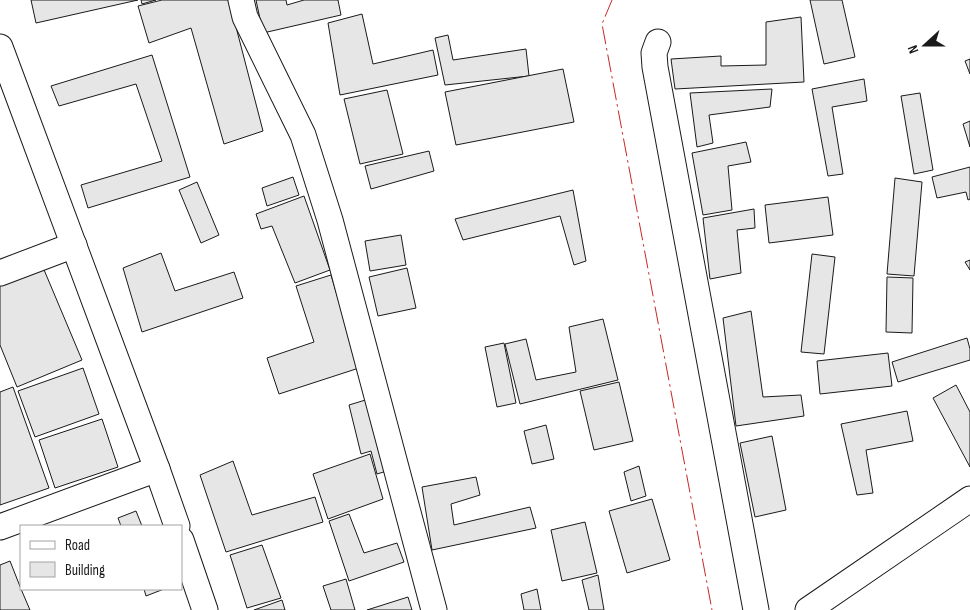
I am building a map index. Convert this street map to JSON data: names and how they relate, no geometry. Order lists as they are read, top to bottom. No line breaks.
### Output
{"legend":["Road","Building"],"north":"left"}
